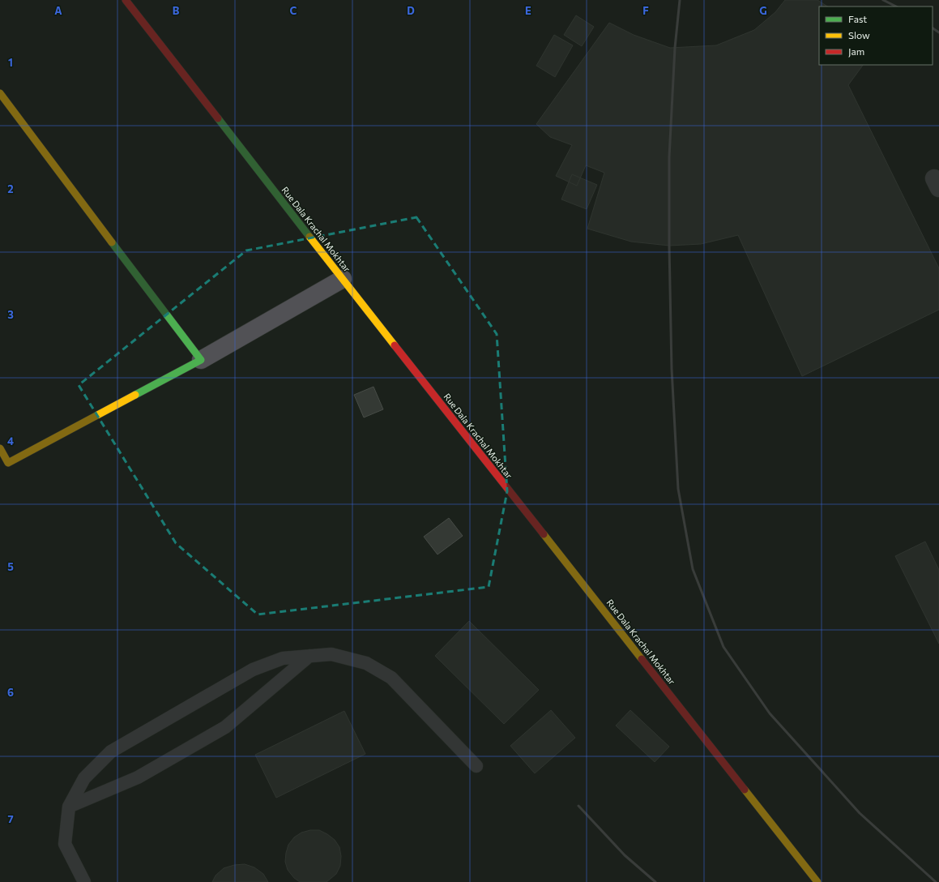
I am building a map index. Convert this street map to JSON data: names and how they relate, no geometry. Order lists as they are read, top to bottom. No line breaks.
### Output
{"streets":{"street":["Rue Dala Krachal Mokhtar"]},"legend":["Fast","Slow","Jam"],"grid":{"columns":["A","B","C","D","E","F","G"],"rows":["1","2","3","4","5","6","7"]}}
